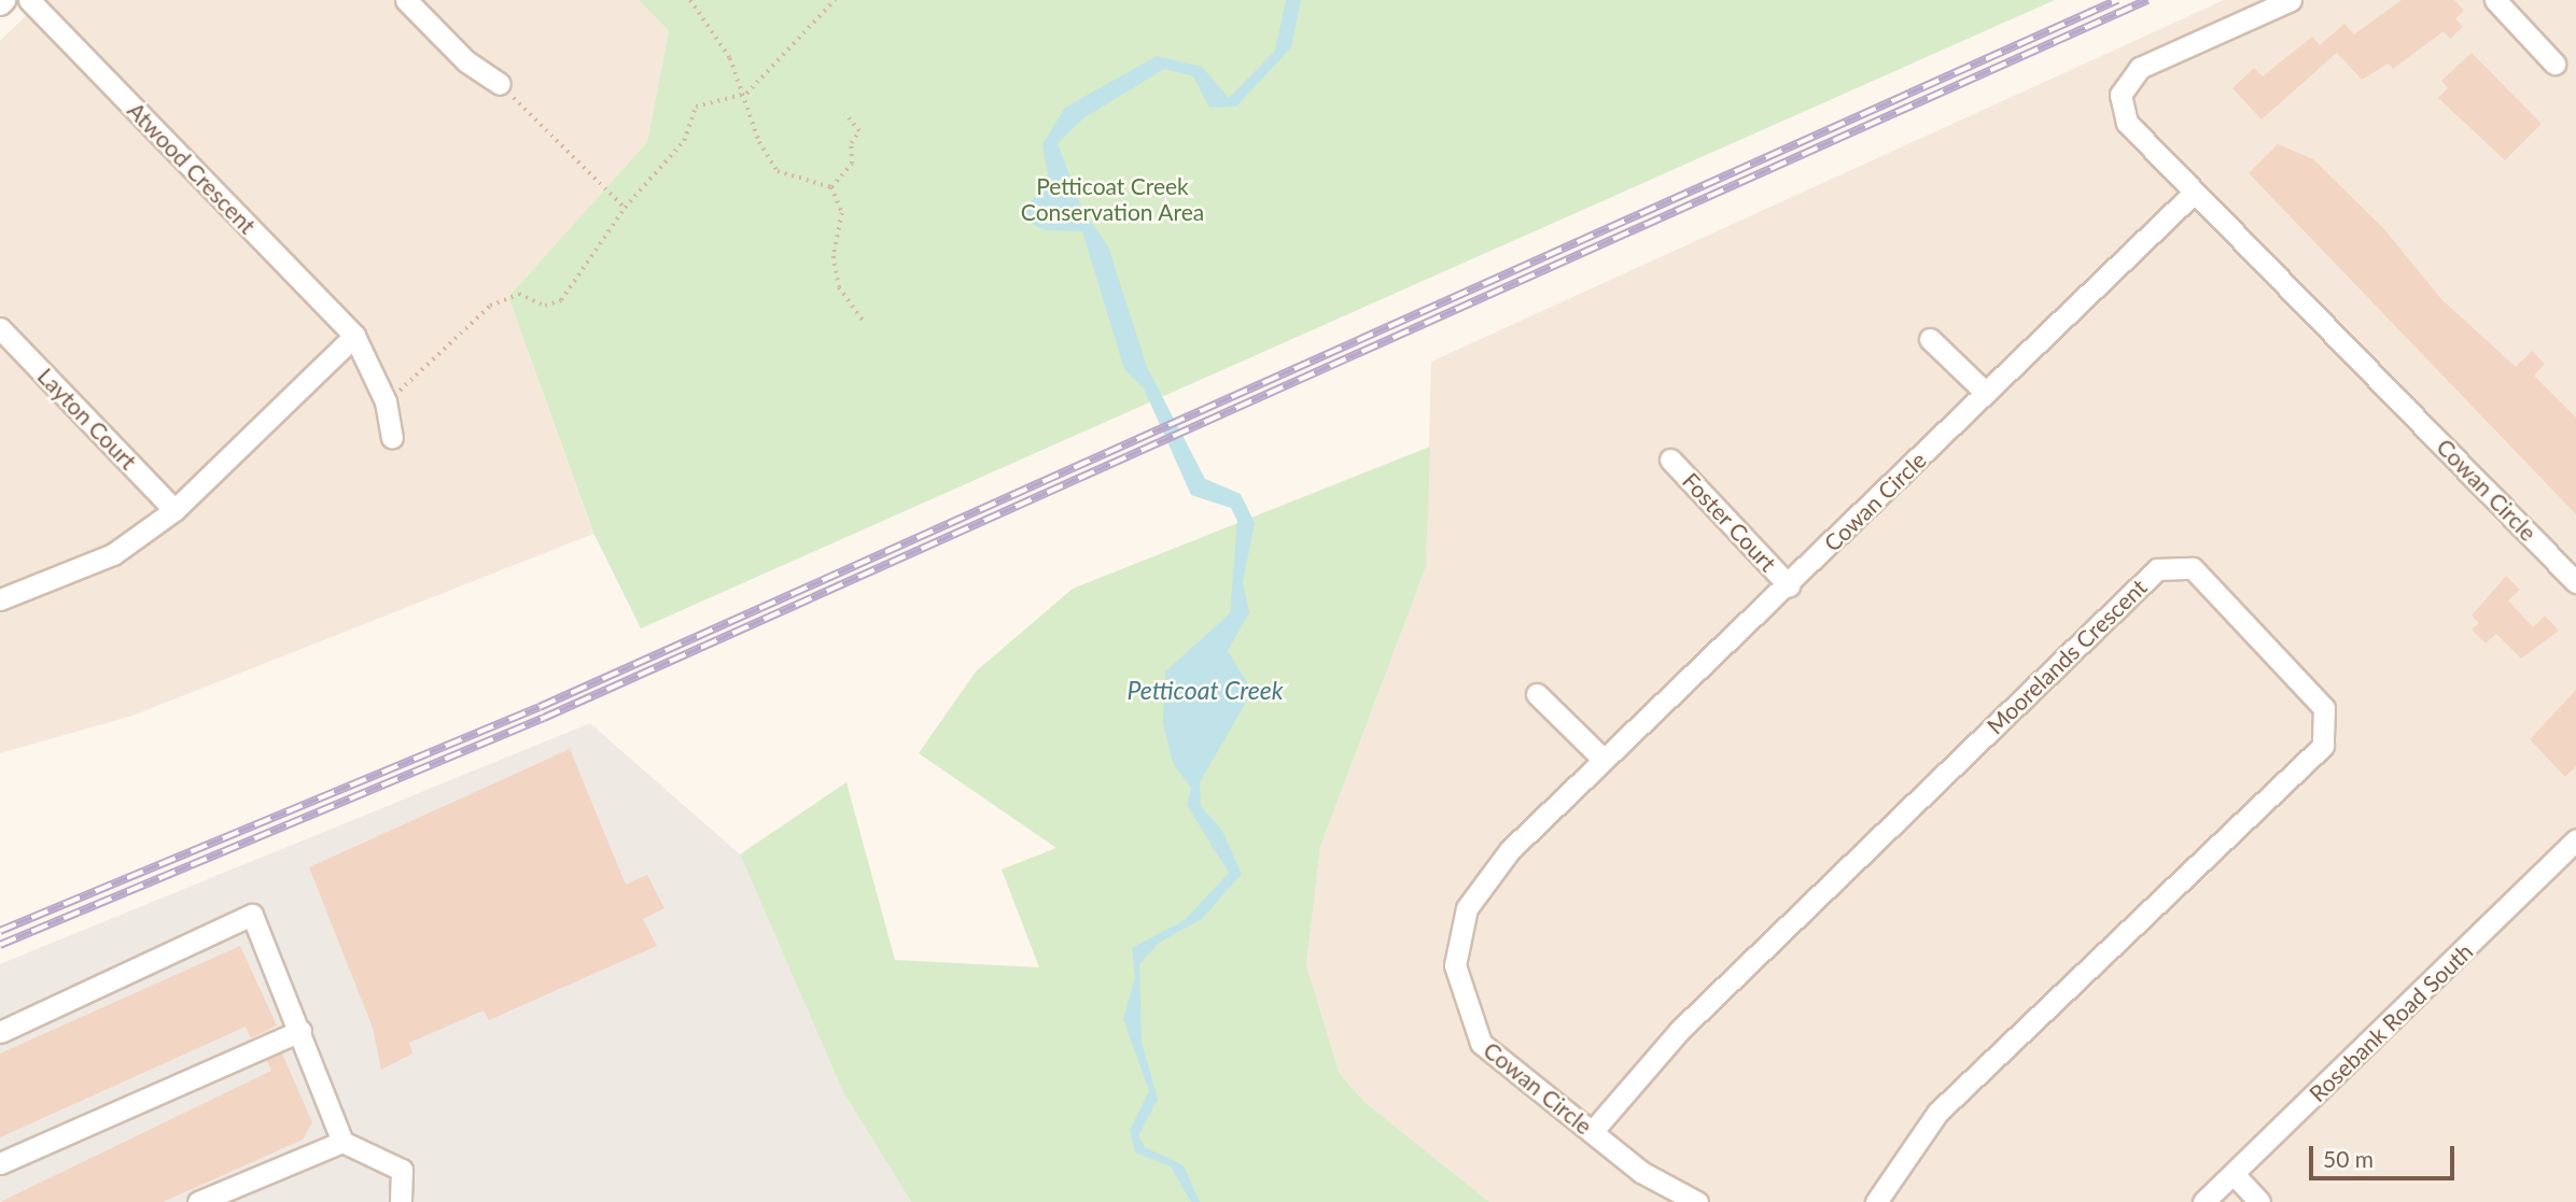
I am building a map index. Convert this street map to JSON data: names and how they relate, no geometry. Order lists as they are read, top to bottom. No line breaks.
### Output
{"streets":{"street":["Atwood Crescent","Layton Court","Cowan Circle","Foster Court","Moorelands Crescent","Rosebank Road South"]},"crossings":[["Cowan Circle","Foster Court"],["Cowan Circle","Moorelands Crescent"]],"water":["Petticoat Creek"],"parks":["Petticoat Creek Conservation Area"],"scale_bar":"50 m"}
